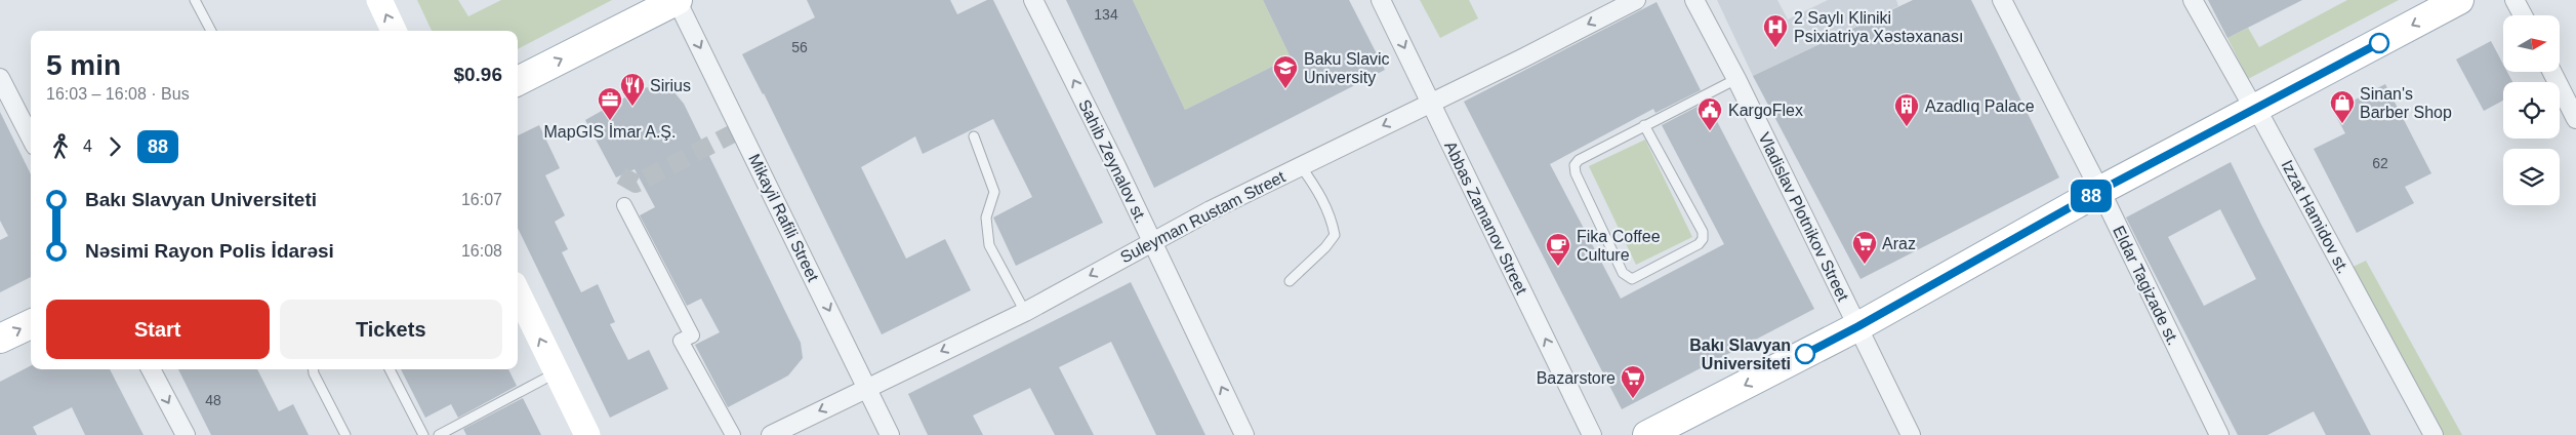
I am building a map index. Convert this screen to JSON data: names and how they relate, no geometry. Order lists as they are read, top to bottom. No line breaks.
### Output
{"streets":{"street":["Sahib Zeynalov st.","Suleyman Rustam Street","Vladislav Plotnikov Street","Izzat Hamidov st.","Mikayil Rafili Street","Abbas Zamanov Street","Eldar Tagizade st."]},"crossings":[["Sahib Zeynalov st.","Suleyman Rustam Street"],["Suleyman Rustam Street","Mikayil Rafili Street"],["Suleyman Rustam Street","Abbas Zamanov Street"]],"one_way":["Sahib Zeynalov st.","Suleyman Rustam Street"],"places":{"hospital":["2 Saylı Kliniki Psixiatriya Xəstəxanası"],"school or university":["Baku Slavic University"],"restaurant":["Sirius"],"office":["MapGIS İmar A.Ş."],"shop":["Sinan's Barber Shop"],"building":["Azadlıq Palace"],"public building":["KargoFlex"],"supermarket":["Araz","Bazarstore"],"cafe":["Fika Coffee Culture"],"other":["Bakı Slavyan Universiteti"]},"lines":["bus line 88"],"house_numbers":["134","56","62","48"],"north":"right","page":{"on_map":"88","heading":["5 min","16:03 – 16:08 · Bus","$0.96"],"legs":["4","88"],"list":[{"name":"Bakı Slavyan Universiteti","value":"16:07"},{"name":"Nəsimi Rayon Polis İdarəsi","value":"16:08"}],"buttons":["Start","Tickets"]}}
